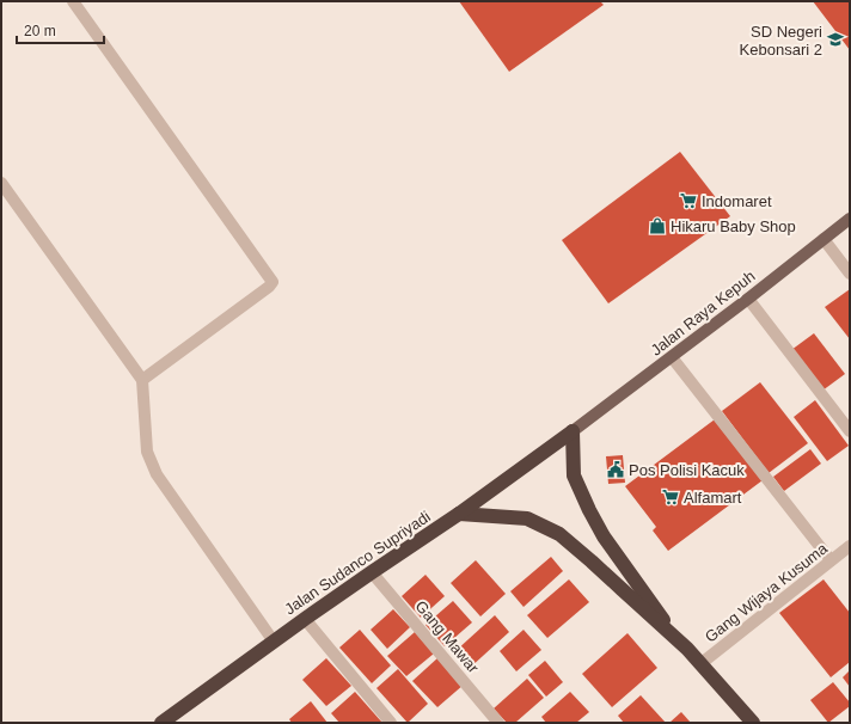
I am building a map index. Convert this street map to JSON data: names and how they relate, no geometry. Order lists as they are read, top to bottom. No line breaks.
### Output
{"streets":{"highway":["Jalan Sudanco Supriyadi"],"main road":["Jalan Raya Kepuh"],"street":["Gang Wijaya Kusuma","Gang Mawar"]},"crossings":[["Jalan Raya Kepuh","Jalan Sudanco Supriyadi"],["Jalan Sudanco Supriyadi","Gang Mawar"]],"places":{"school or university":["SD Negeri Kebonsari 2"],"supermarket":["Indomaret","Alfamart"],"shop":["Hikaru Baby Shop"],"public building":["Pos Polisi Kacuk"]},"scale_bar":"20 m"}
